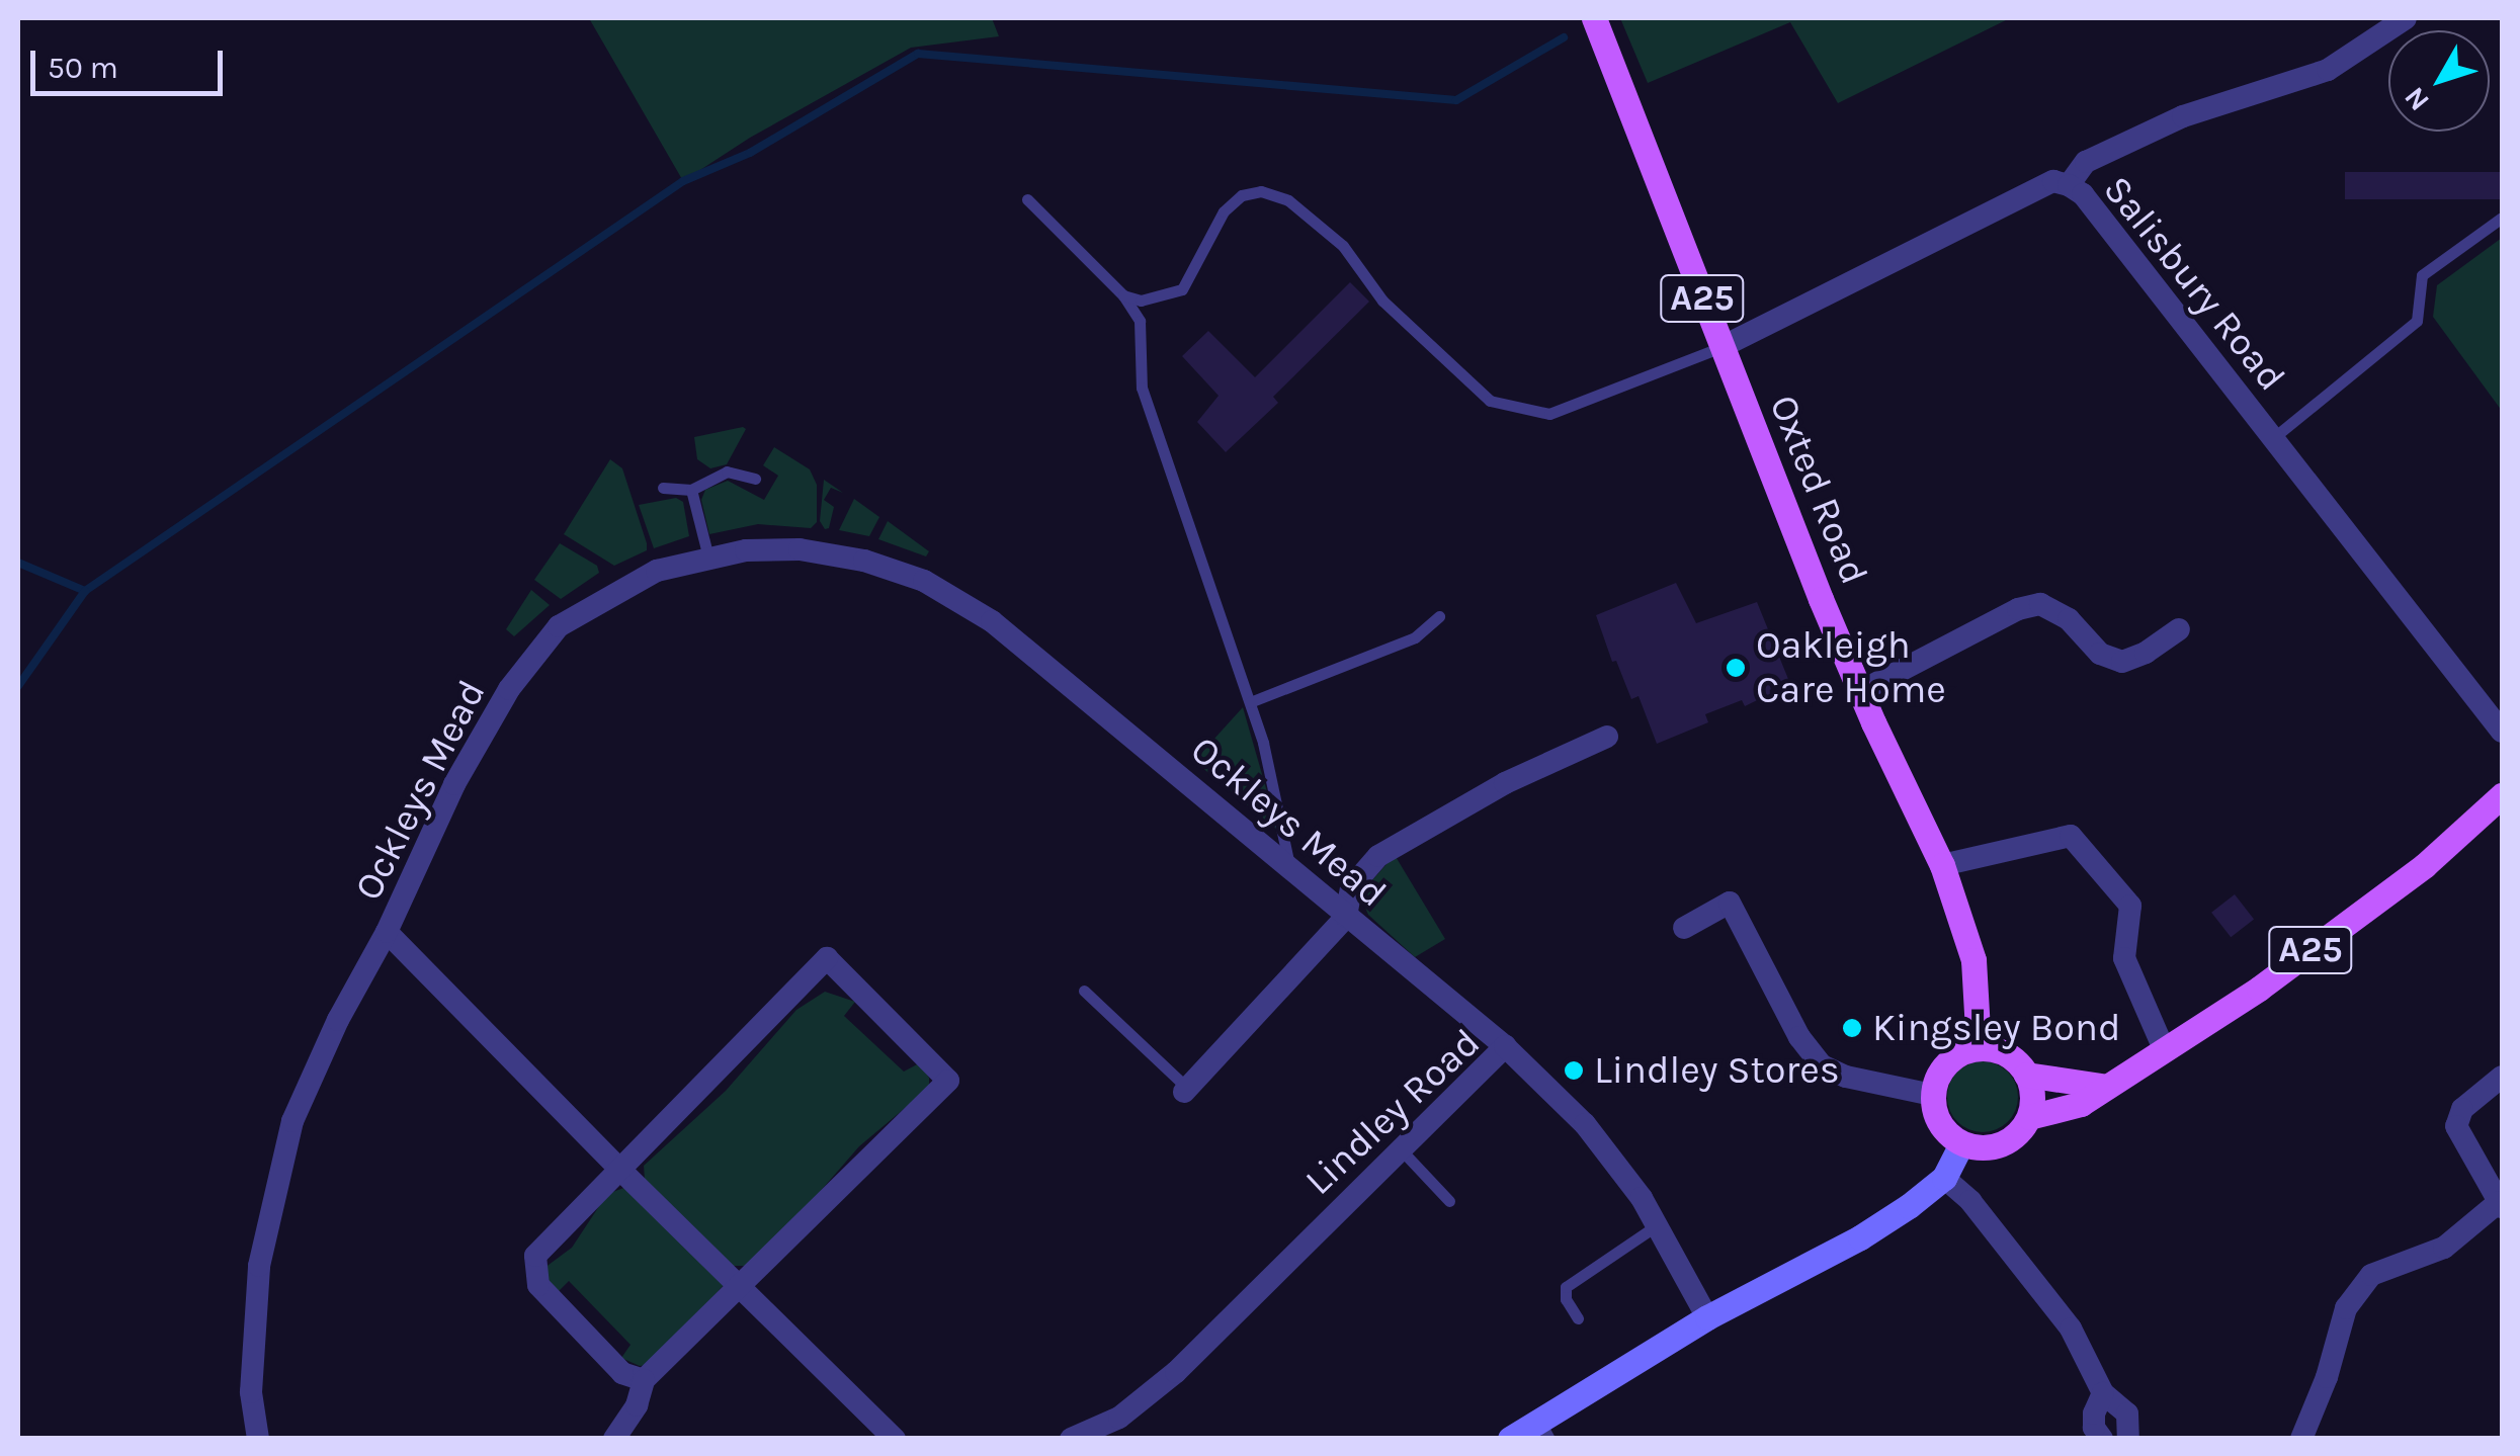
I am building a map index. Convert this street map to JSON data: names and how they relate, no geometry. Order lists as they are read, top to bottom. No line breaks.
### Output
{"streets":{"main road":["A25","Oxted Road"],"street":["Salisbury Road","Ockleys Mead","Lindley Road"]},"crossings":[["Salisbury Road","Oxted Road"],["A25","Oxted Road"],["Ockleys Mead","Lindley Road"]],"places":["Oakleigh Care Home","Kingsley Bond","Lindley Stores"],"scale_bar":"50 m","north":"bottom left"}
